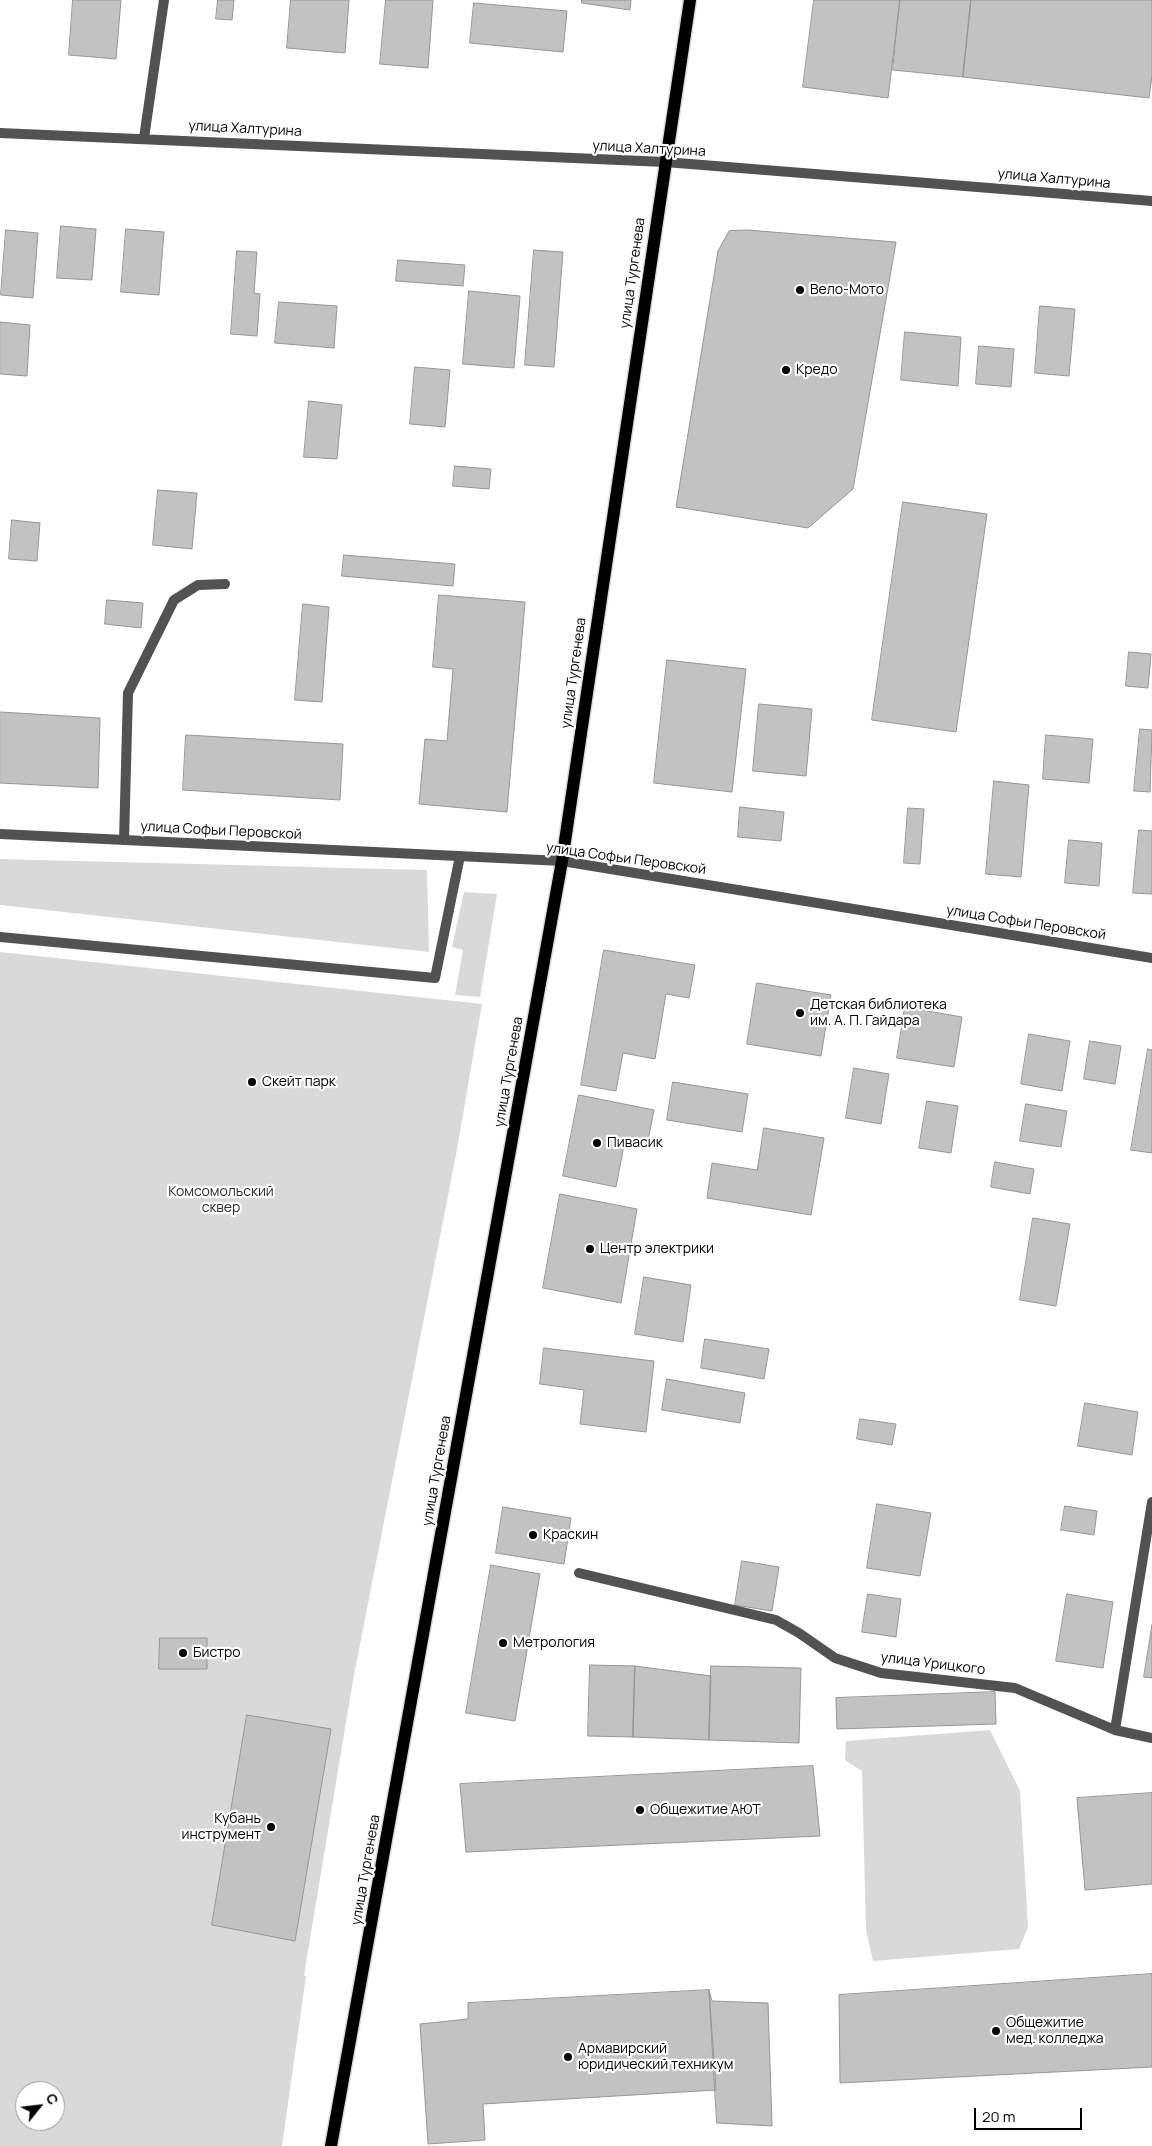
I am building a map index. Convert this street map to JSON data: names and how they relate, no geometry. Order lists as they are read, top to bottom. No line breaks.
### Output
{"streets":{"main road":["улица Тургенева"],"street":["улица Халтурина","улица Софьи Перовской","улица Урицкого"]},"crossings":[["улица Халтурина","улица Тургенева"],["улица Тургенева","улица Софьи Перовской"]],"parks":["Комсомольский сквер"],"places":["Вело-Мото","Кредо","Детская библиотека им. А. П. Гайдара","Скейт парк","Пивасик","Центр электрики","Краскин","Метрология","Бистро","Общежитие АЮТ","Кубань инструмент","Общежитие мед. колледжа","Армавирский юридический техникум"],"scale_bar":"20 m","north":"top right"}
